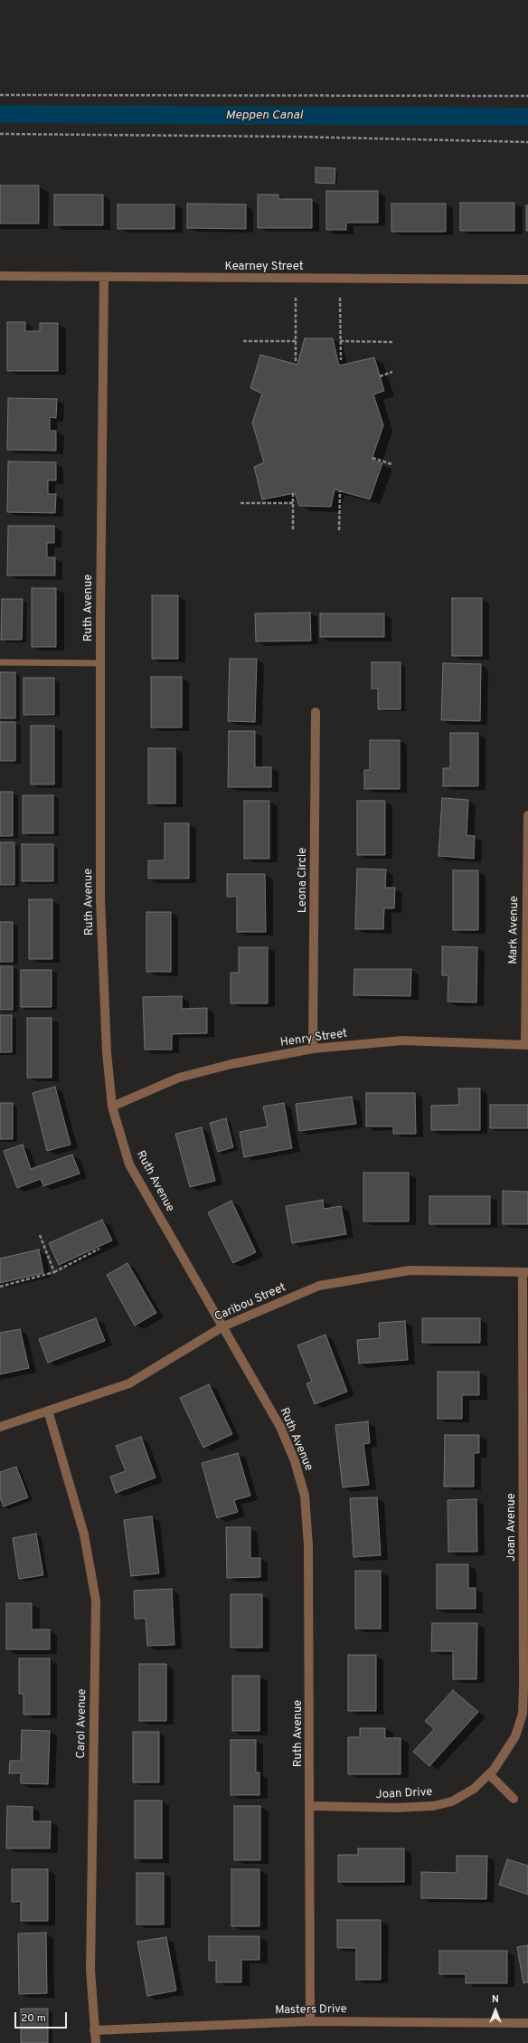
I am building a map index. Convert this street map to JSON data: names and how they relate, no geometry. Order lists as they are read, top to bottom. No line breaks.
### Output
{"streets":{"street":["Kearney Street","Ruth Avenue","Leona Circle","Mark Avenue","Henry Street","Caribou Street","Joan Avenue","Carol Avenue","Joan Drive","Masters Drive"]},"crossings":[["Kearney Street","Ruth Avenue"],["Ruth Avenue","Henry Street"],["Ruth Avenue","Caribou Street"],["Ruth Avenue","Joan Drive"],["Ruth Avenue","Masters Drive"],["Leona Circle","Henry Street"],["Mark Avenue","Henry Street"],["Caribou Street","Joan Avenue"],["Caribou Street","Carol Avenue"],["Joan Avenue","Joan Drive"],["Carol Avenue","Masters Drive"]],"water":["Meppen Canal"],"scale_bar":"20 m","north":"top"}
